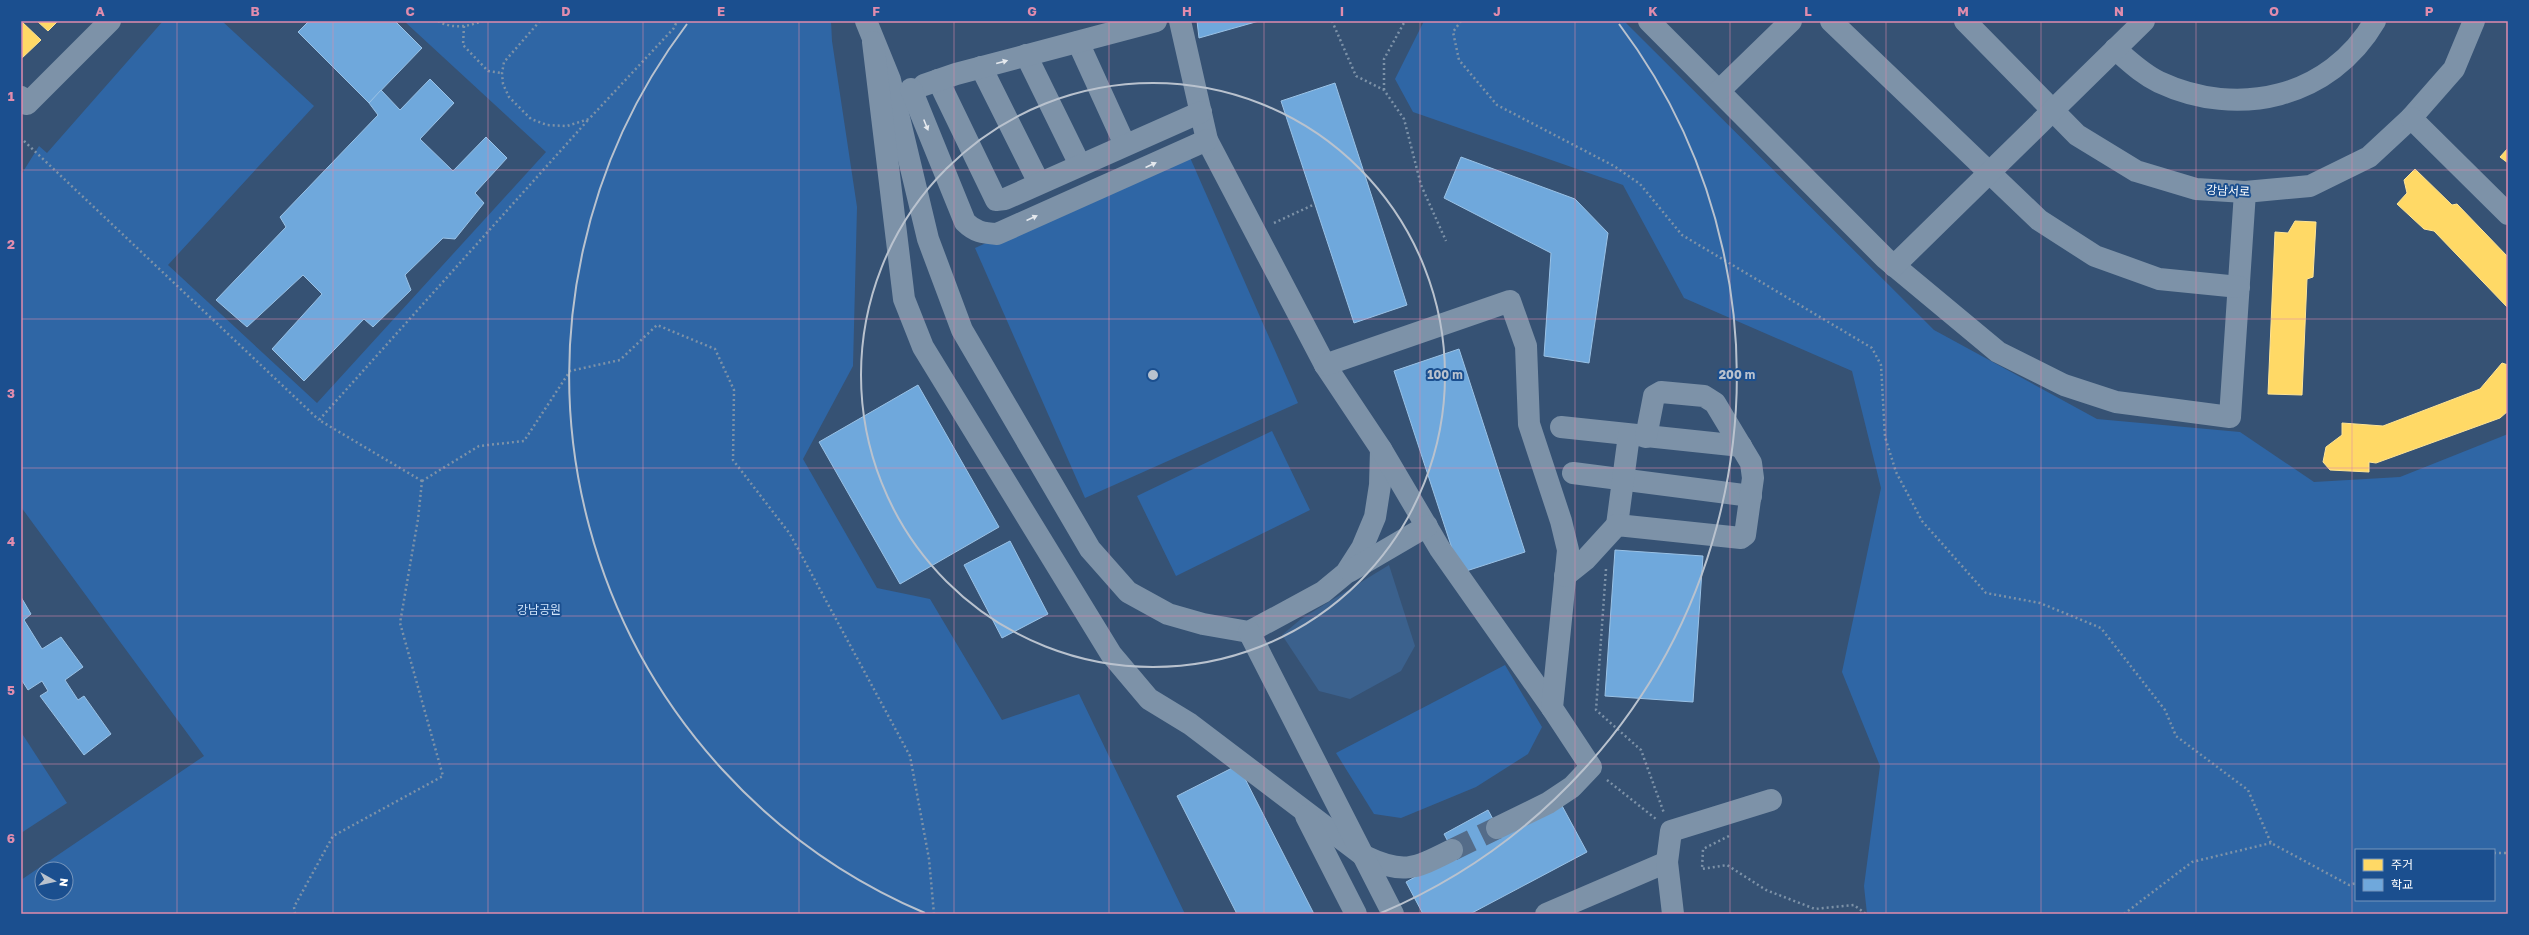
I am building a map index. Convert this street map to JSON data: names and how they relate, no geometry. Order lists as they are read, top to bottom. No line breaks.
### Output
{"streets":{"street":["강남서로"]},"parks":["강남공원"],"legend":["주거","학교"],"north":"right","grid":{"columns":["A","B","C","D","E","F","G","H","I","J","K","L","M","N","O","P"],"rows":["1","2","3","4","5","6"]},"rings":["100 m","200 m"]}
